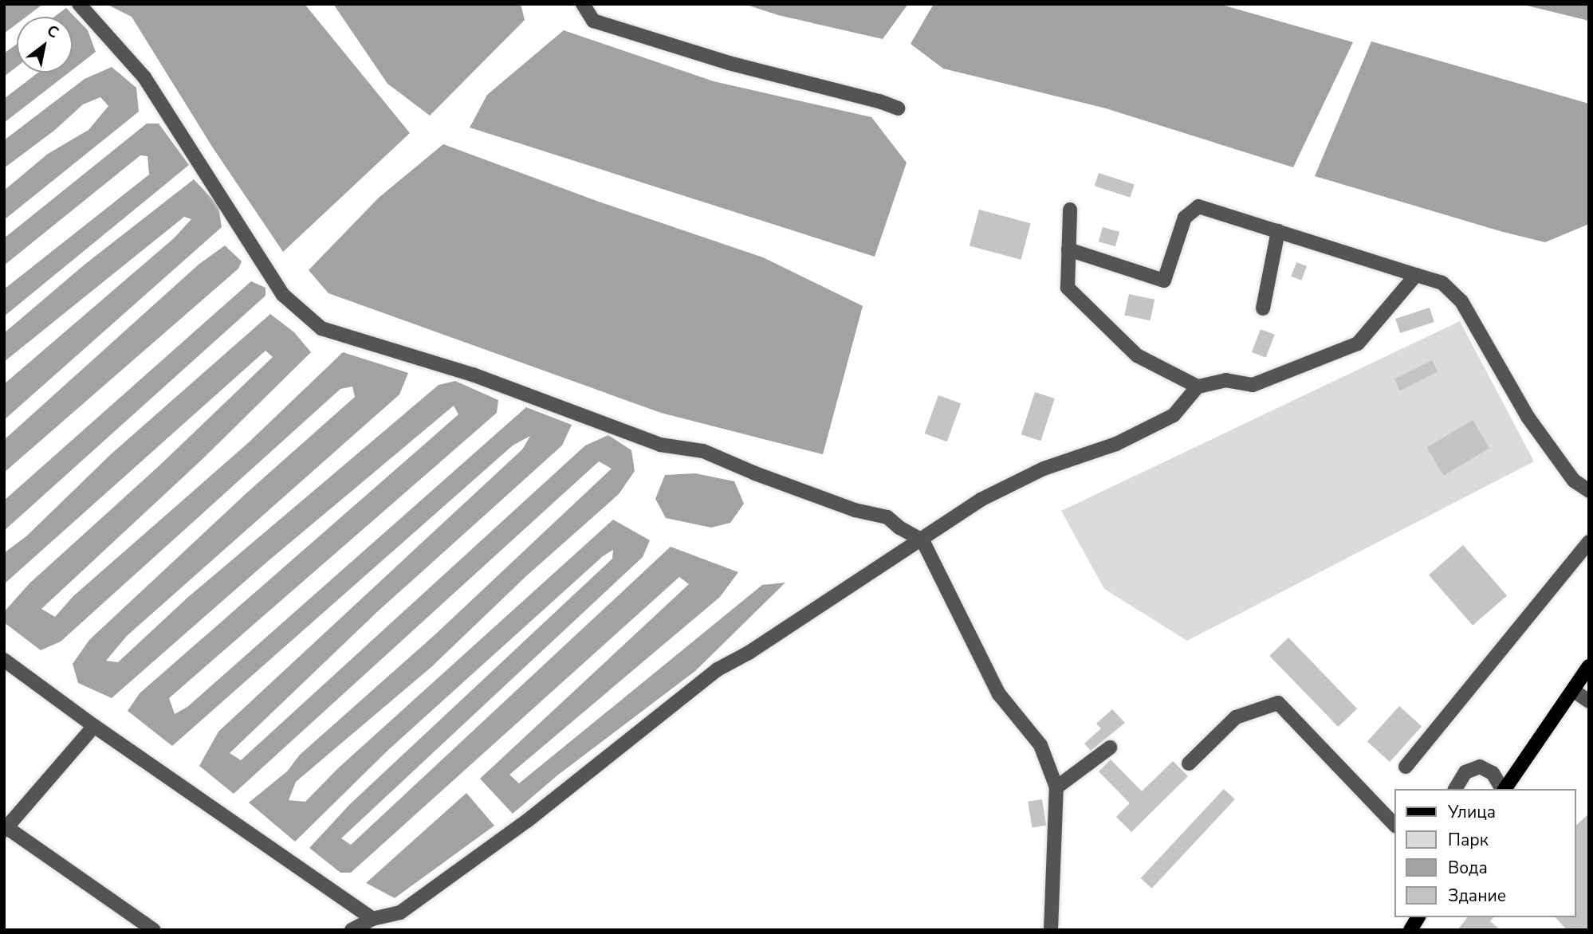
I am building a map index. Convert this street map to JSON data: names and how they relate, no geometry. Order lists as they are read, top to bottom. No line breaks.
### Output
{"legend":["Улица","Парк","Вода","Здание"],"north":"top right"}
